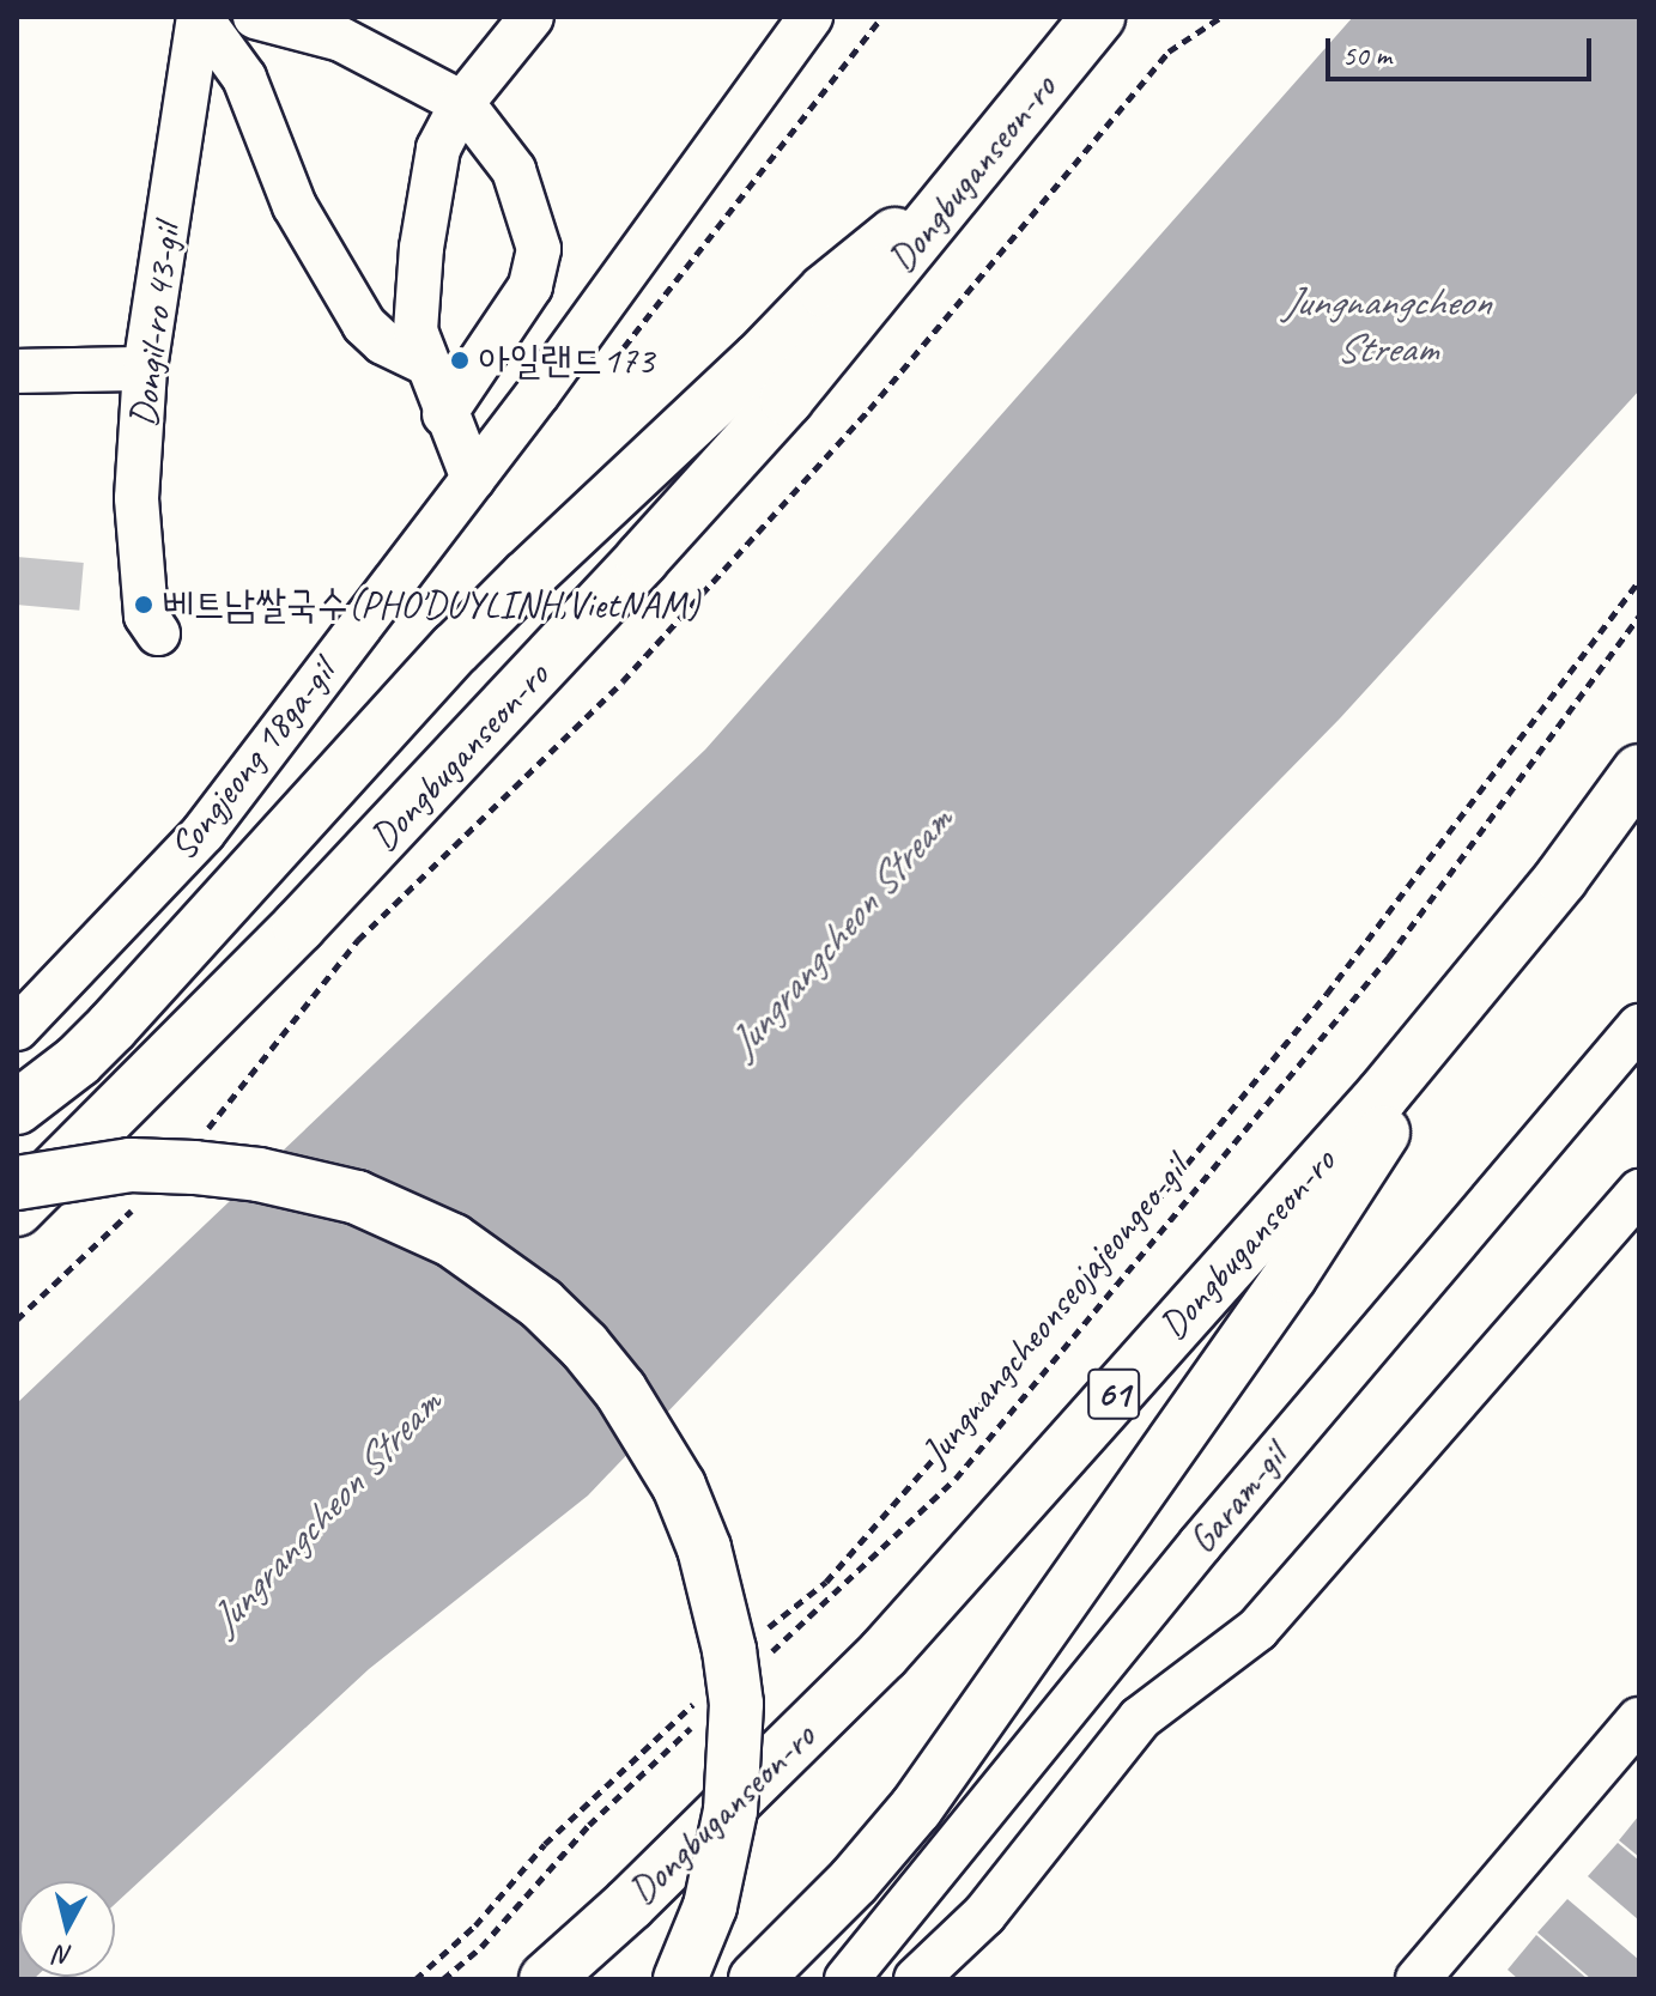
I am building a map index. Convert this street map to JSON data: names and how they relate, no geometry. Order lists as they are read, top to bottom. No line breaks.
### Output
{"streets":{"highway":["Dongbuganseon-ro","61"],"street":["Dongil-ro 43-gil","Songjeong 18ga-gil","Garam-gil"],"path":["Jungnangcheonseojajeongeo-gil"]},"water":["Jungnangcheon Stream","Jungrangcheon Stream"],"places":["아일랜드173","베트남쌀국수(PHO'DUYLINH,VietNAM)"],"scale_bar":"50 m","north":"bottom"}
